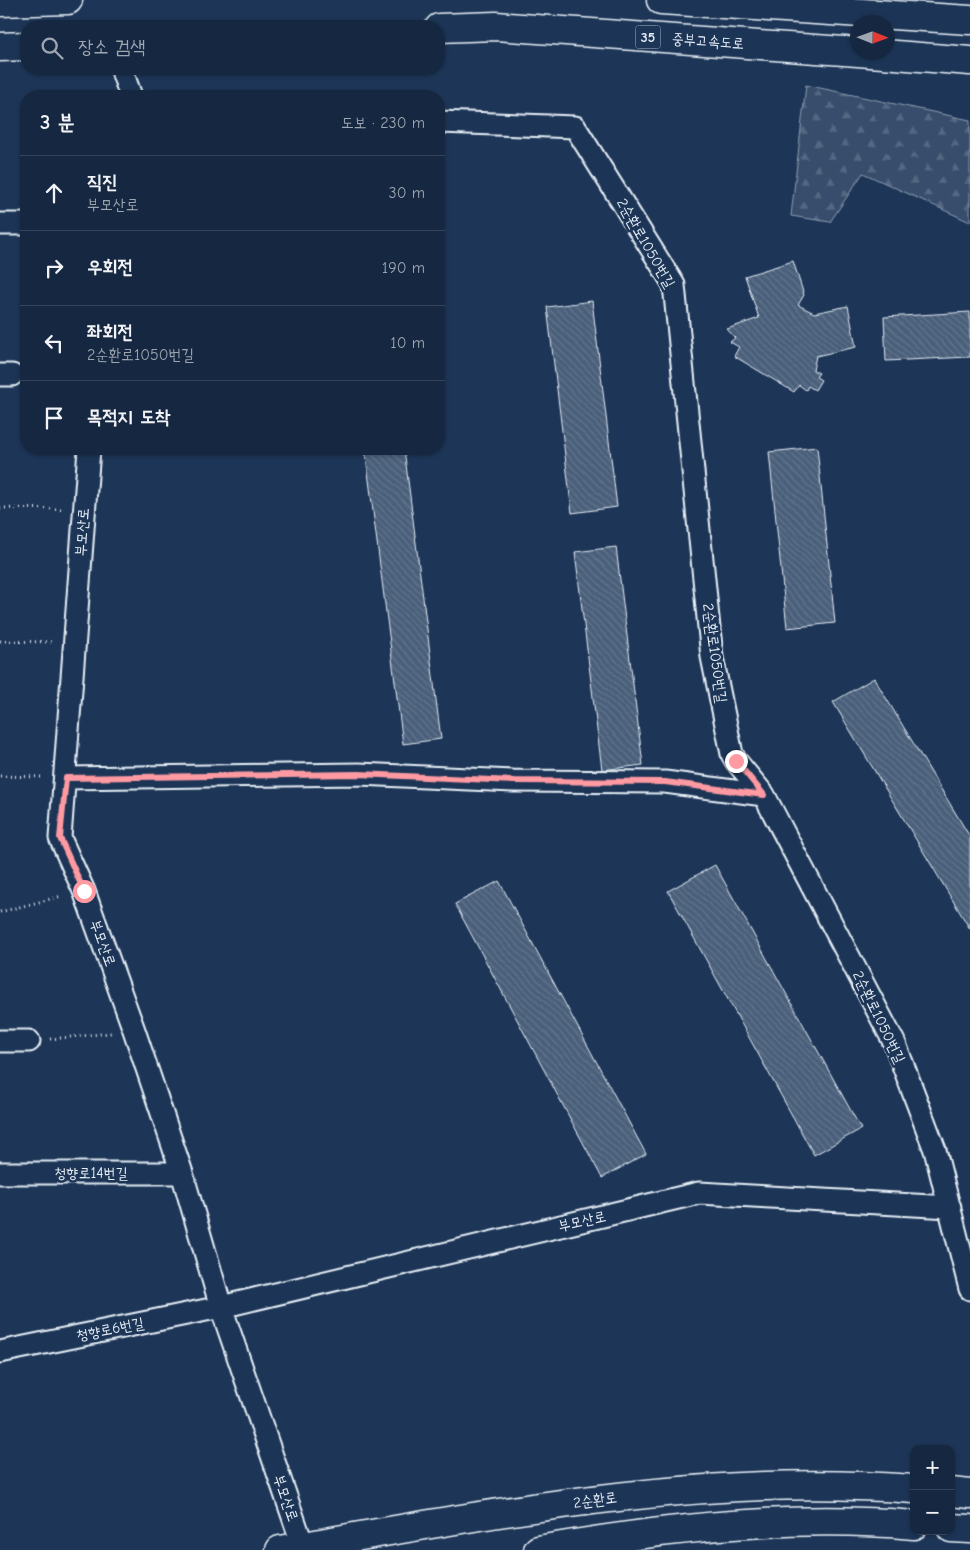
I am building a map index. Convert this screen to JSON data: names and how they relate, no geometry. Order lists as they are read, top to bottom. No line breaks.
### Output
{"streets":{"main road":["35","중부고속도로","2순환로"],"street":["2순환로1050번길","부모산로","청향로14번길","청향로6번길"]},"crossings":[["2순환로1050번길","부모산로"],["부모산로","청향로14번길"],["부모산로","청향로6번길"],["부모산로","2순환로"]],"north":"right","page":{"search":"장소 검색","heading":["3 분","도보 · 230 m"],"list":[["직진","부모산로","30 m"],["우회전","190 m"],["좌회전","2순환로1050번길","10 m"],"목적지 도착"],"map_buttons":["+","−"]}}
